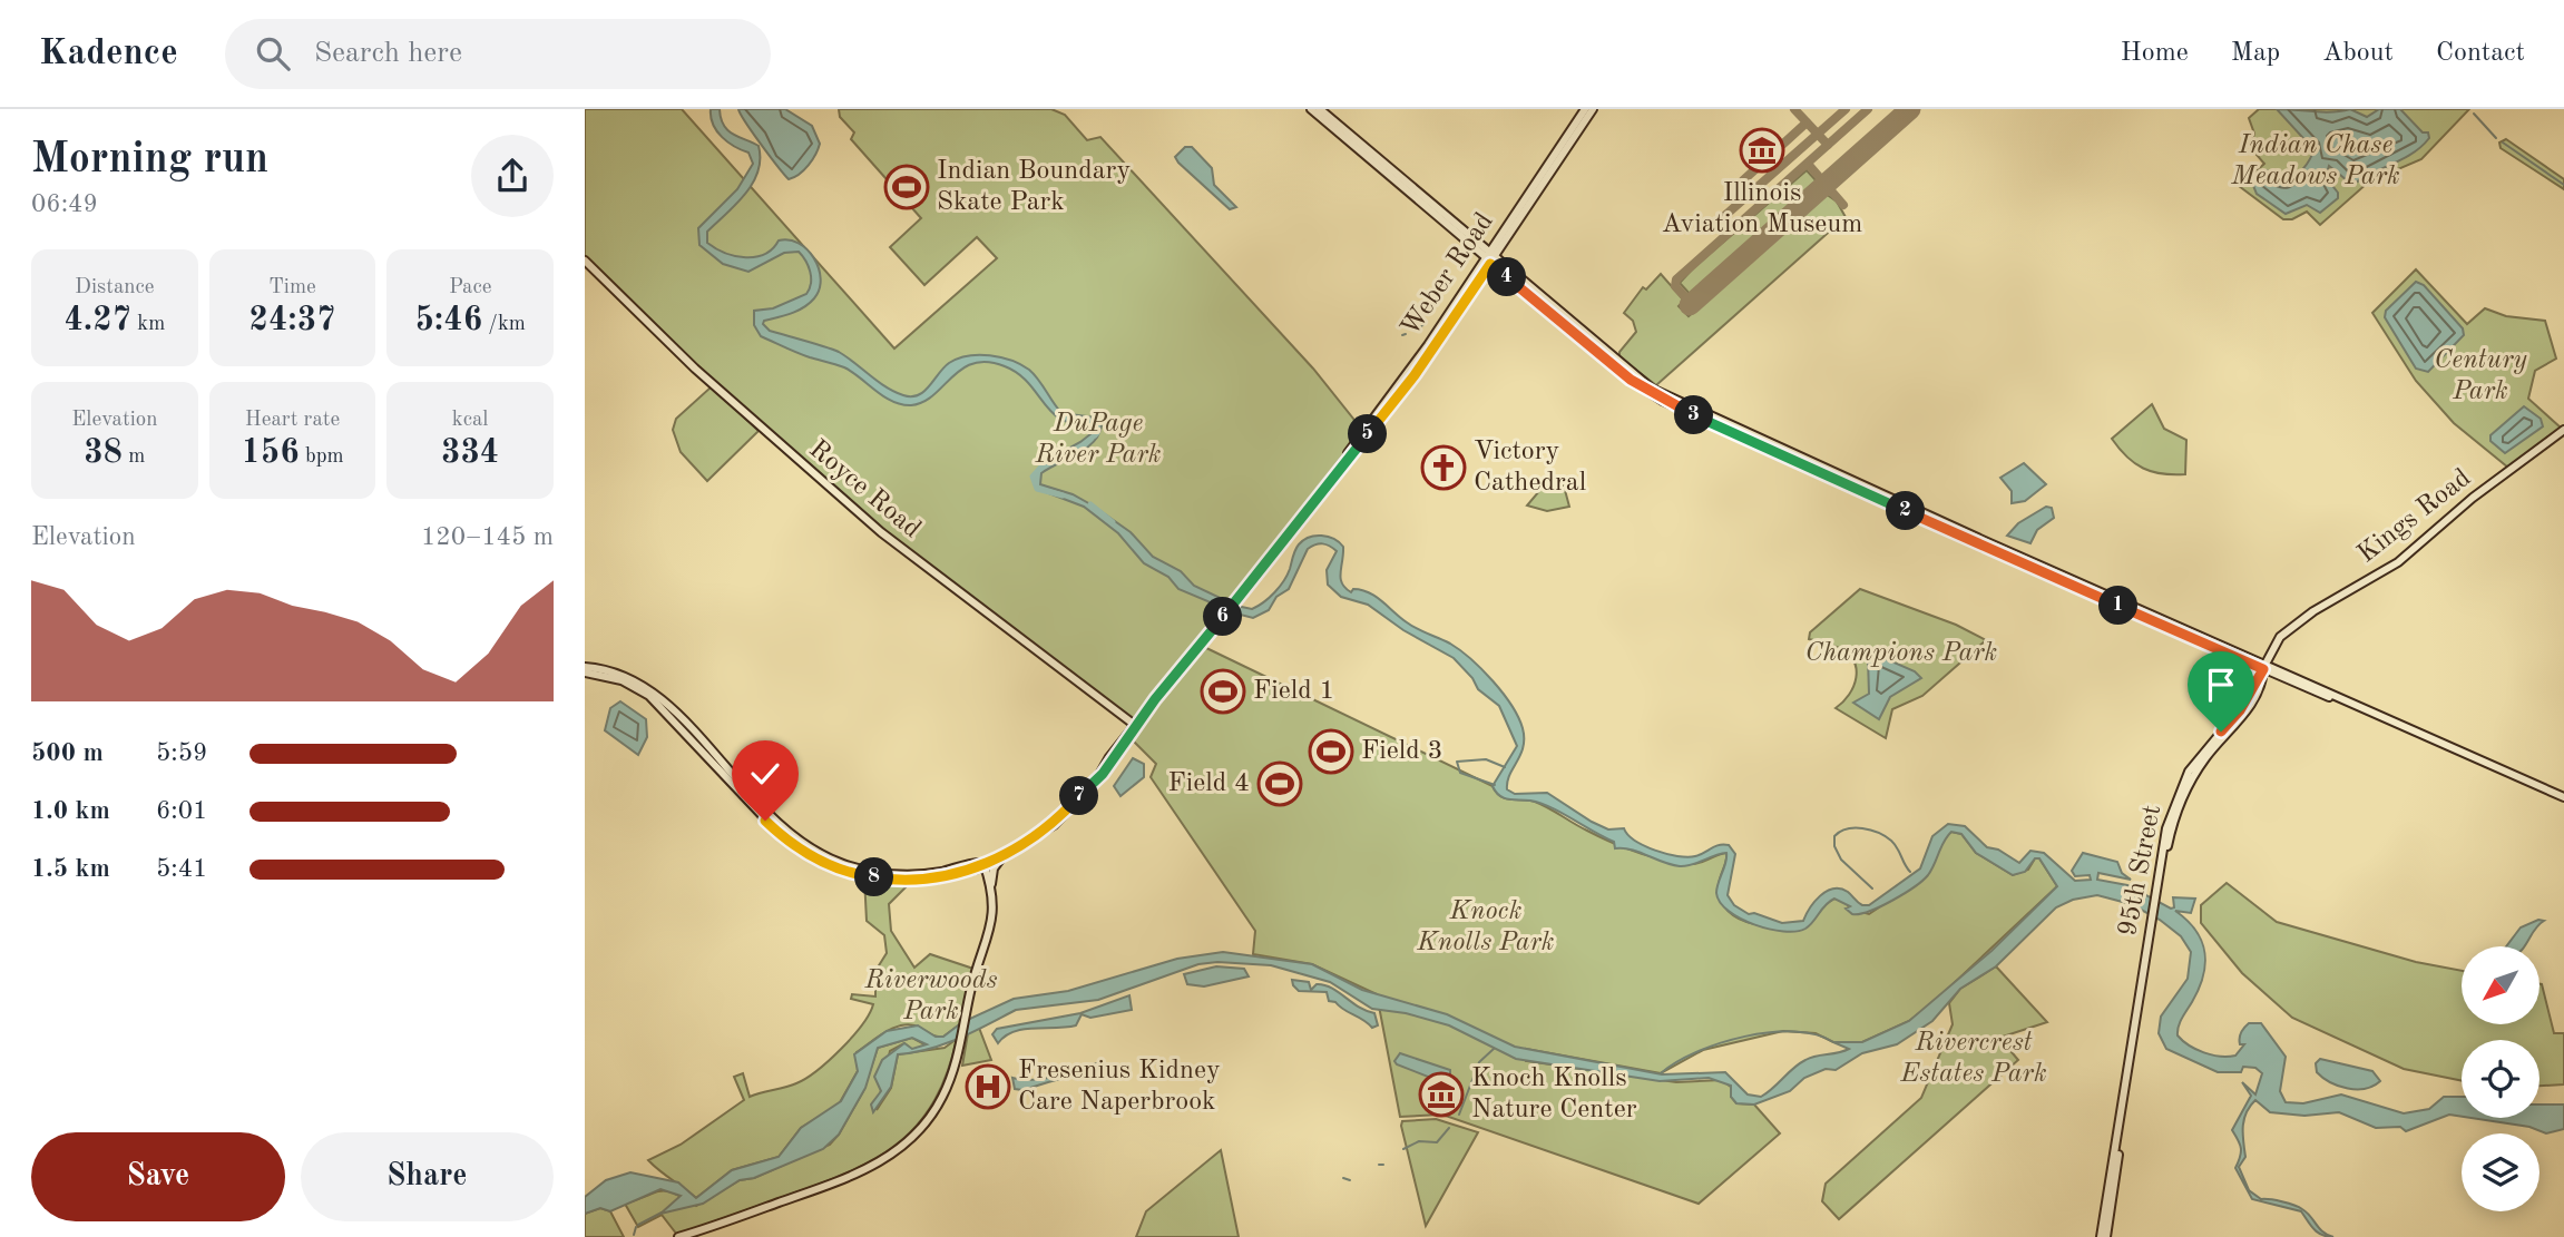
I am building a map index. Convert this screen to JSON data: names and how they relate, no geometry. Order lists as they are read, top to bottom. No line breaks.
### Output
{"streets":{"main road":["Weber Road","Royce Road","Kings Road","95th Street"]},"crossings":[["Weber Road","Royce Road"],["Kings Road","95th Street"]],"parks":["Indian Chase Meadows Park","Century Park","DuPage River Park","Champions Park","Knock Knolls Park","Riverwoods Park","Rivercrest Estates Park"],"places":{"museum":["Illinois Aviation Museum","Knoch Knolls Nature Center"],"sports":["Indian Boundary Skate Park","Field 1","Field 3","Field 4"],"church":["Victory Cathedral"],"hospital":["Fresenius Kidney Care Naperbrook"]},"north":"bottom left","page":{"header":"Kadence","search":"Search here","nav":["Home","Map","About","Contact"],"heading":["Morning run","06:49"],"stats":[["Distance","4.27 km"],["Time","24:37"],["Pace","5:46 /km"],["Elevation","38 m"],["Heart rate","156 bpm"],["kcal","334"]],"pins":["4","3","5","2","1","6","7","8"],"chart":["Elevation","120–145 m"],"list":[{"name":"500 m","note":"5:59"},{"name":"1.0 km","note":"6:01"},{"name":"1.5 km","note":"5:41"}],"buttons":["Save","Share"]}}
